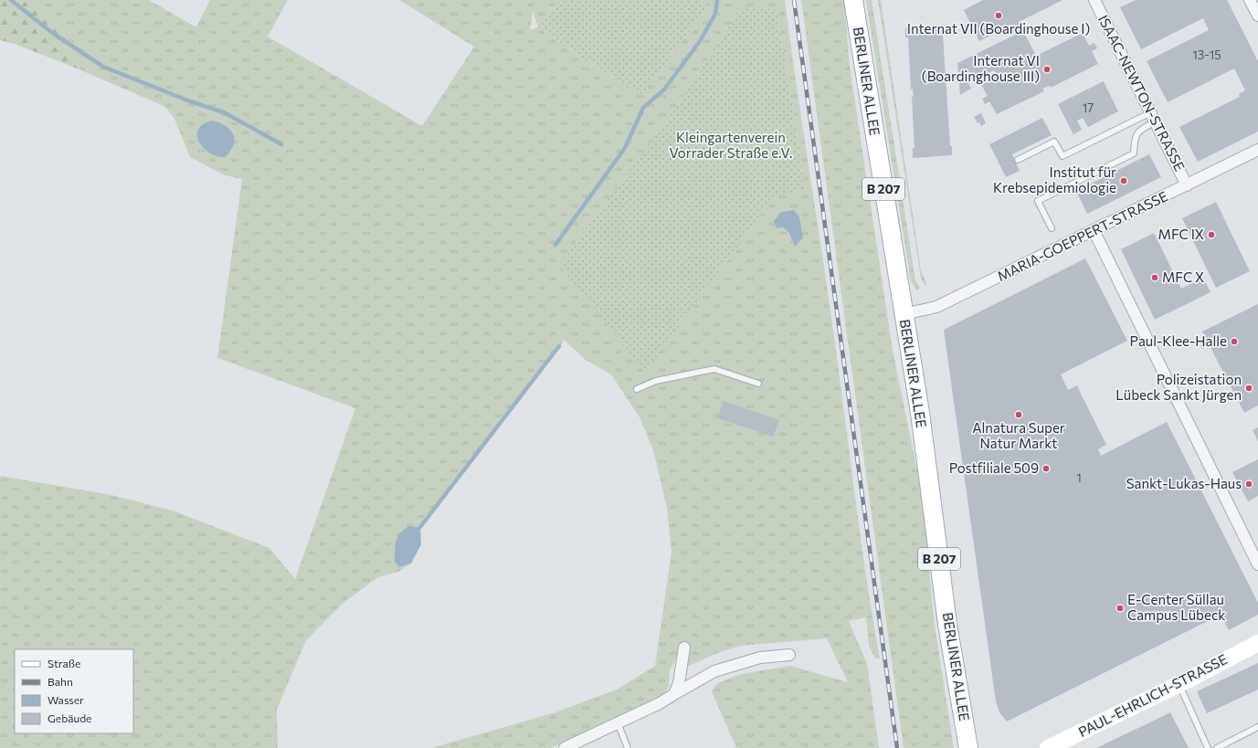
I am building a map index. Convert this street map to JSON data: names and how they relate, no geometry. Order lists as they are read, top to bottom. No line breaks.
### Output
{"streets":{"main road":["BERLINER ALLEE","B 207"],"street":["ISAAC-NEWTON-STRASSE","MARIA-GOEPPERT-STRASSE","PAUL-EHRLICH-STRASSE"]},"crossings":[["BERLINER ALLEE","MARIA-GOEPPERT-STRASSE"],["ISAAC-NEWTON-STRASSE","MARIA-GOEPPERT-STRASSE"]],"parks":["Kleingartenverein Vorrader Straße e.V."],"places":["Internat VII (Boardinghouse I)","Internat VI (Boardinghouse III)","Institut für Krebsepidemiologie","MFC IX","MFC X","Paul-Klee-Halle","Polizeistation Lübeck Sankt Jürgen","Alnatura Super Natur Markt","Postfiliale 509","Sankt-Lukas-Haus","E-Center Süllau Campus Lübeck"],"house_numbers":["13-15","17","1"],"legend":["Straße","Bahn","Wasser","Gebäude"]}
